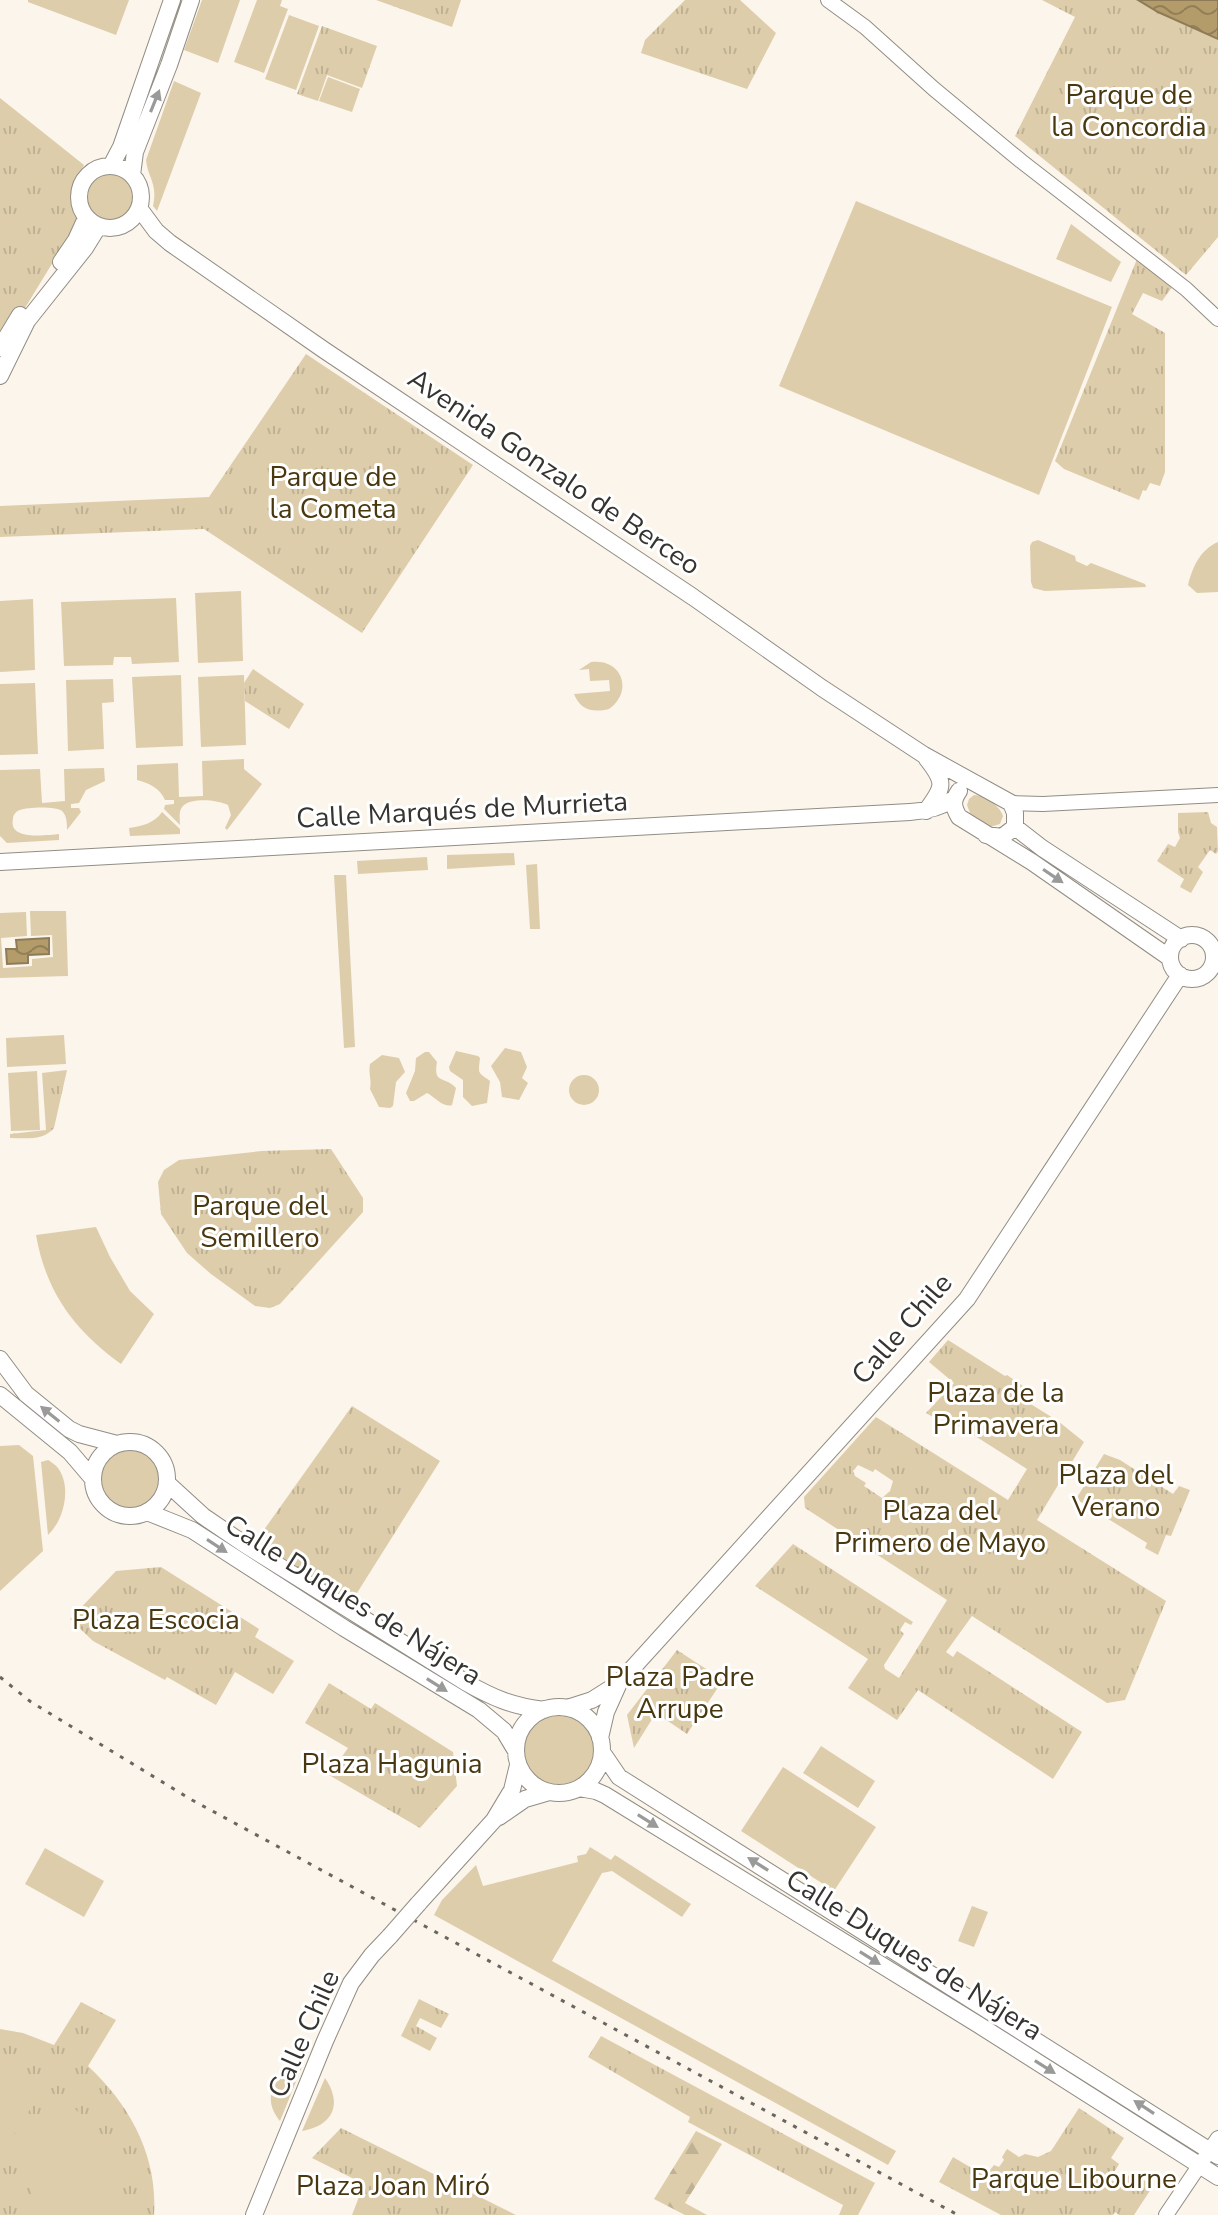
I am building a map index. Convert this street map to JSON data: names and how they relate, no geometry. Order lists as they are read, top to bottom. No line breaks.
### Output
{"streets":{"main road":["Avenida Gonzalo de Berceo","Calle Marqués de Murrieta","Calle Chile","Calle Duques de Nájera"]},"crossings":[["Avenida Gonzalo de Berceo","Calle Marqués de Murrieta"],["Calle Chile","Calle Duques de Nájera"]],"parks":["Parque de la Concordia","Parque de la Cometa","Parque del Semillero","Plaza de la Primavera","Plaza del Verano","Plaza del Primero de Mayo","Plaza Escocia","Plaza Padre Arrupe","Plaza Hagunia","Parque Libourne","Plaza Joan Miró"]}
